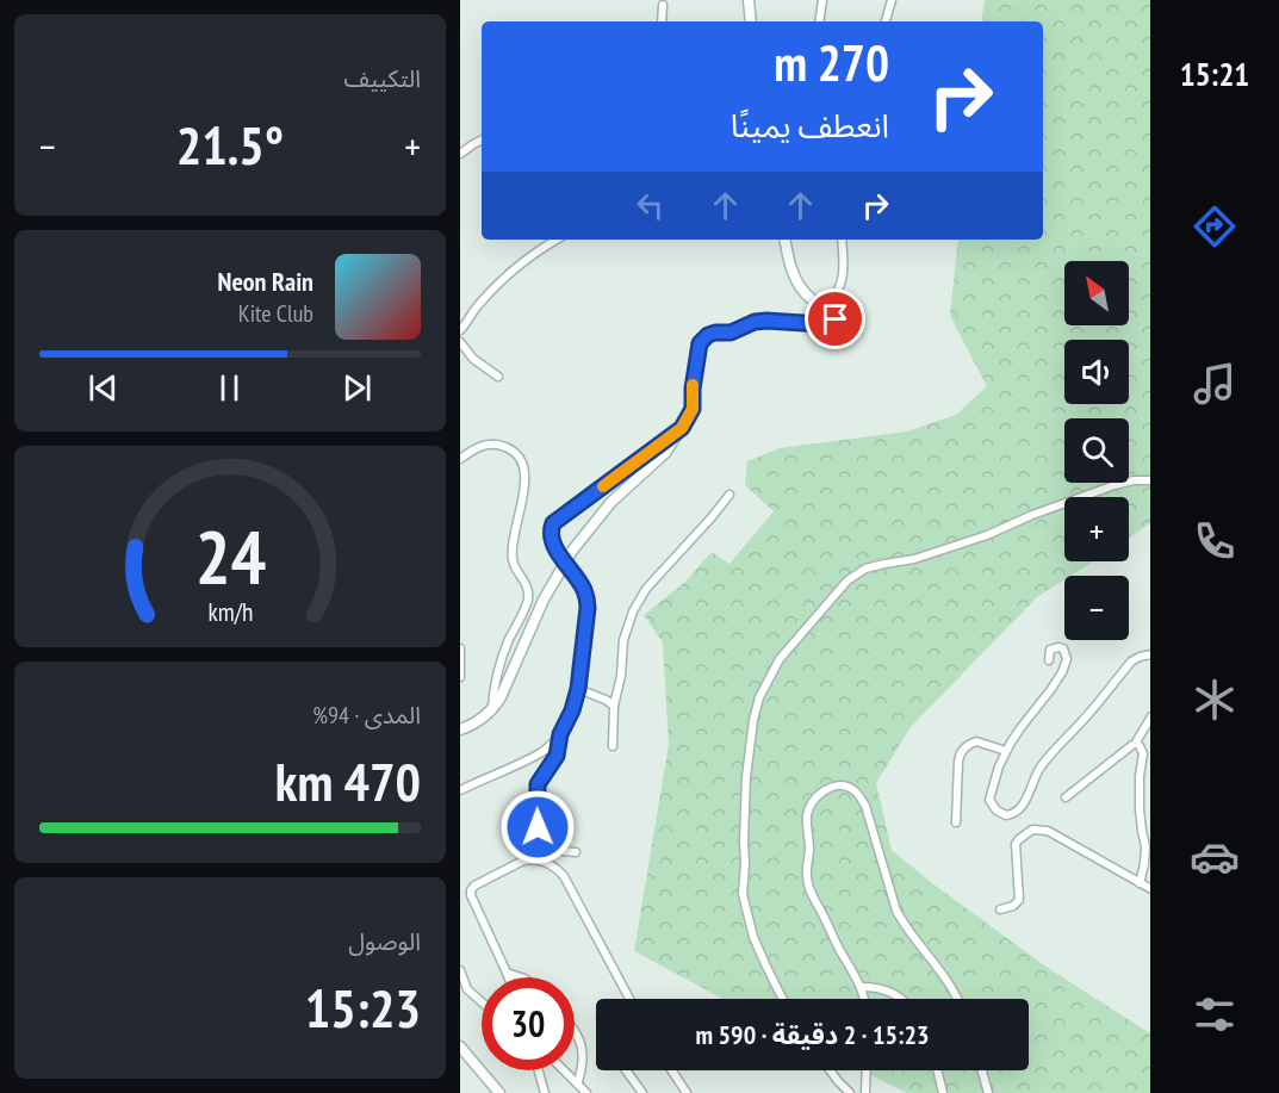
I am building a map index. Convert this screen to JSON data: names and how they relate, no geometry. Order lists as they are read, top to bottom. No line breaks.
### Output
{"north":"top left","page":{"tabs":"15:21","tile":["التكييف",["المدى · 94%","470 km"],["الوصول","15:23"]],"turn":["270 m","انعطف يمينًا"],"heat":["−","21.5°","+"],"song":["Neon Rain","Kite Club"],"map_buttons":["+","−"],"limit":"30","trip":"15:23 · 2 دقيقة · 590 m","gauge":["24","km/h"]}}
